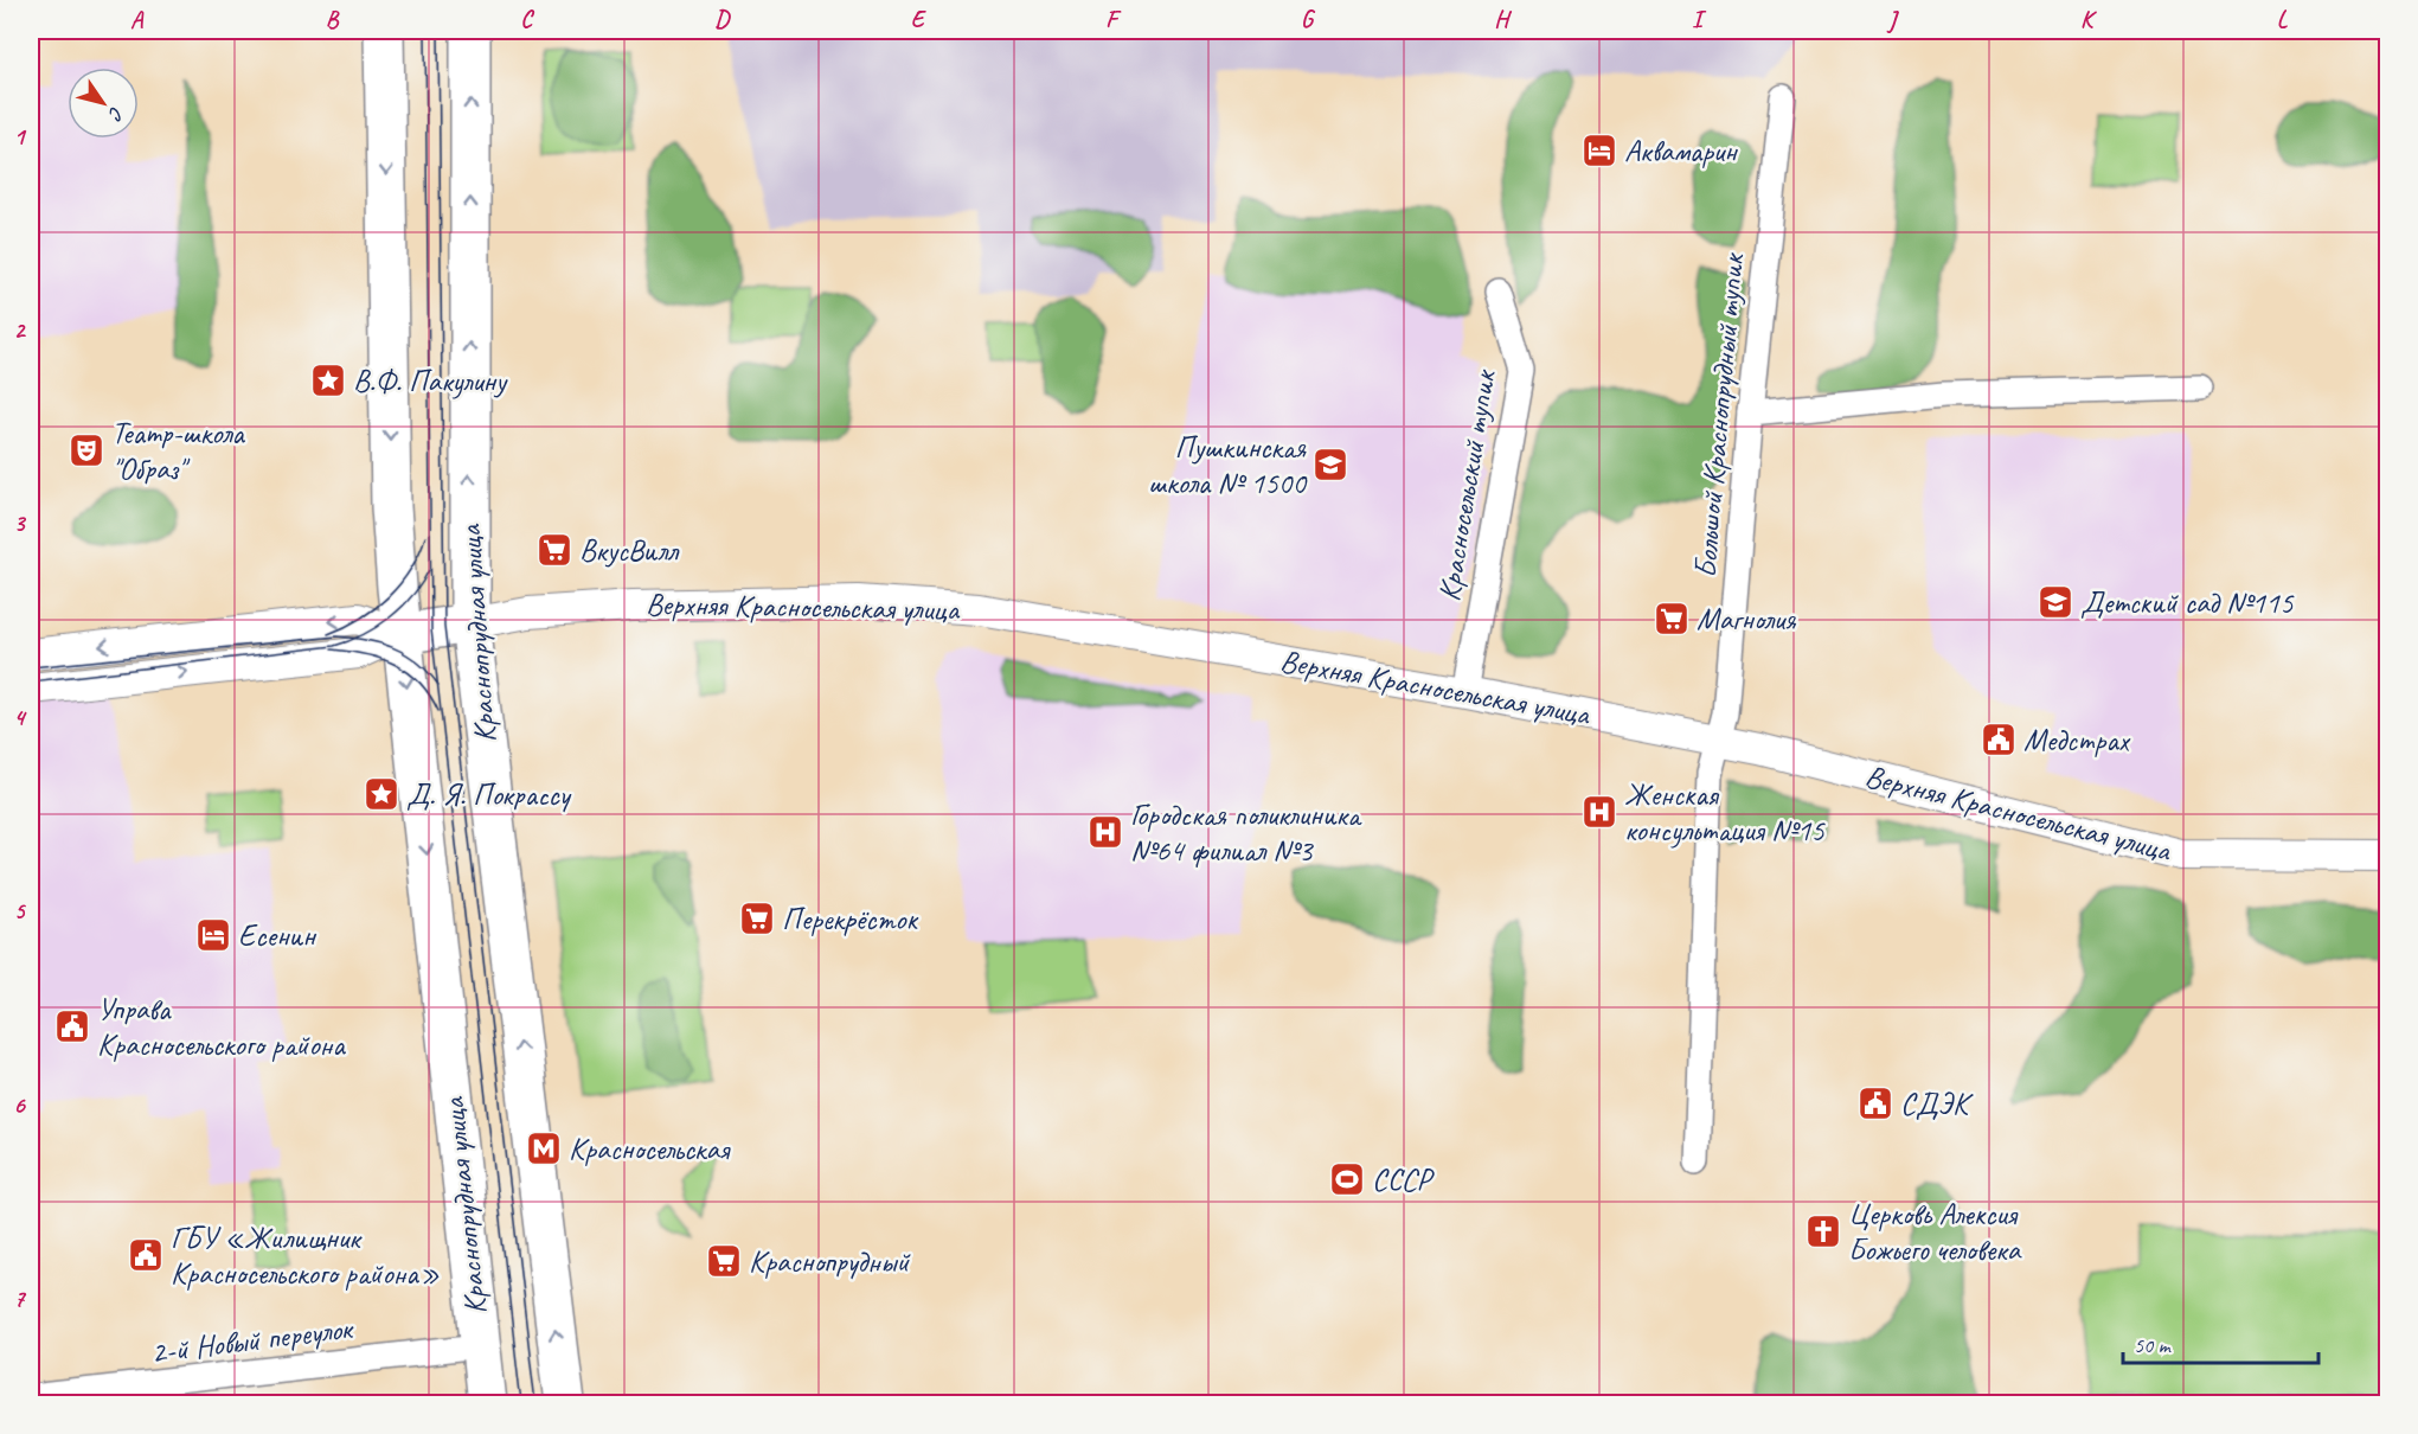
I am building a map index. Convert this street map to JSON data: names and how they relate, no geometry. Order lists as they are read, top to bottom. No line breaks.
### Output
{"streets":{"main road":["Краснопрудная улица"],"street":["Большой Краснопрудный тупик","Красносельский тупик","Верхняя Красносельская улица","2-й Новый переулок"]},"crossings":[["Большой Краснопрудный тупик","Верхняя Красносельская улица"],["Красносельский тупик","Верхняя Красносельская улица"],["Верхняя Красносельская улица","Краснопрудная улица"],["Краснопрудная улица","2-й Новый переулок"]],"places":{"hotel":["Аквамарин","Есенин"],"place":["В.Ф. Пакулину","Д. Я. Покрассу"],"theatre":["Театр-школа \"Образ\""],"school or university":["Пушкинская школа № 1500","Детский сад №115"],"supermarket":["ВкусВилл","Магнолия","Перекрёсток","Краснопрудный"],"public building":["Медстрах","Управа Красносельского района","СДЭК","ГБУ «Жилищник Красносельского района»"],"hospital":["Женская консультация №15","Городская поликлиника №64 филиал №3"],"metro station":["Красносельская"],"sports":["СССР"],"church":["Церковь Алексия Божьего человека"]},"scale_bar":"50 m","north":"bottom right","grid":{"columns":["A","B","C","D","E","F","G","H","I","J","K","L"],"rows":["1","2","3","4","5","6","7"]}}
